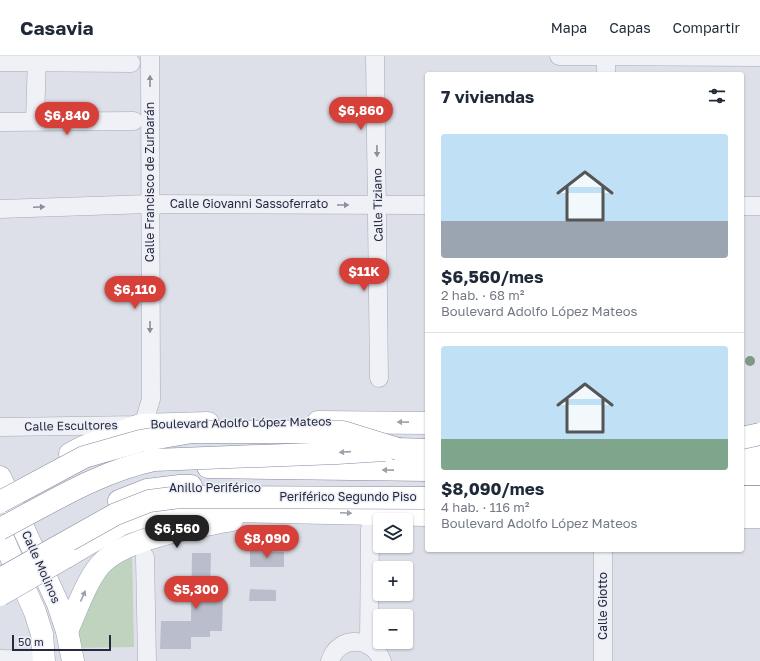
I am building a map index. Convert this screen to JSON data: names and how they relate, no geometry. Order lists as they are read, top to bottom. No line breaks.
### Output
{"streets":{"main road":["Boulevard Adolfo López Mateos","Anillo Periférico","Periférico Segundo Piso","Calle Molinos"],"street":["Calle Francisco de Zurbarán","Calle Giovanni Sassoferrato","Calle Tiziano","Calle Escultores","Calle Giotto"]},"crossings":[["Calle Francisco de Zurbarán","Calle Giovanni Sassoferrato"],["Calle Francisco de Zurbarán","Boulevard Adolfo López Mateos"],["Calle Francisco de Zurbarán","Calle Escultores"],["Calle Giovanni Sassoferrato","Calle Tiziano"],["Boulevard Adolfo López Mateos","Calle Escultores"],["Boulevard Adolfo López Mateos","Calle Molinos"]],"one_way":["Calle Tiziano"],"scale_bar":"50 m","page":{"header":"Casavia","nav":["Mapa","Capas","Compartir"],"heading":"7 viviendas","price":["$6,860","$6,840","$11K","$6,110","$6,560","$8,090","$5,300"],"list":[{"name":"$6,560/mes","note":"2 hab. · 68 m² · Boulevard Adolfo López Mateos"},{"name":"$8,090/mes","note":"4 hab. · 116 m² · Boulevard Adolfo López Mateos"}],"map_buttons":["+","−"],"scale":"50 m"}}
